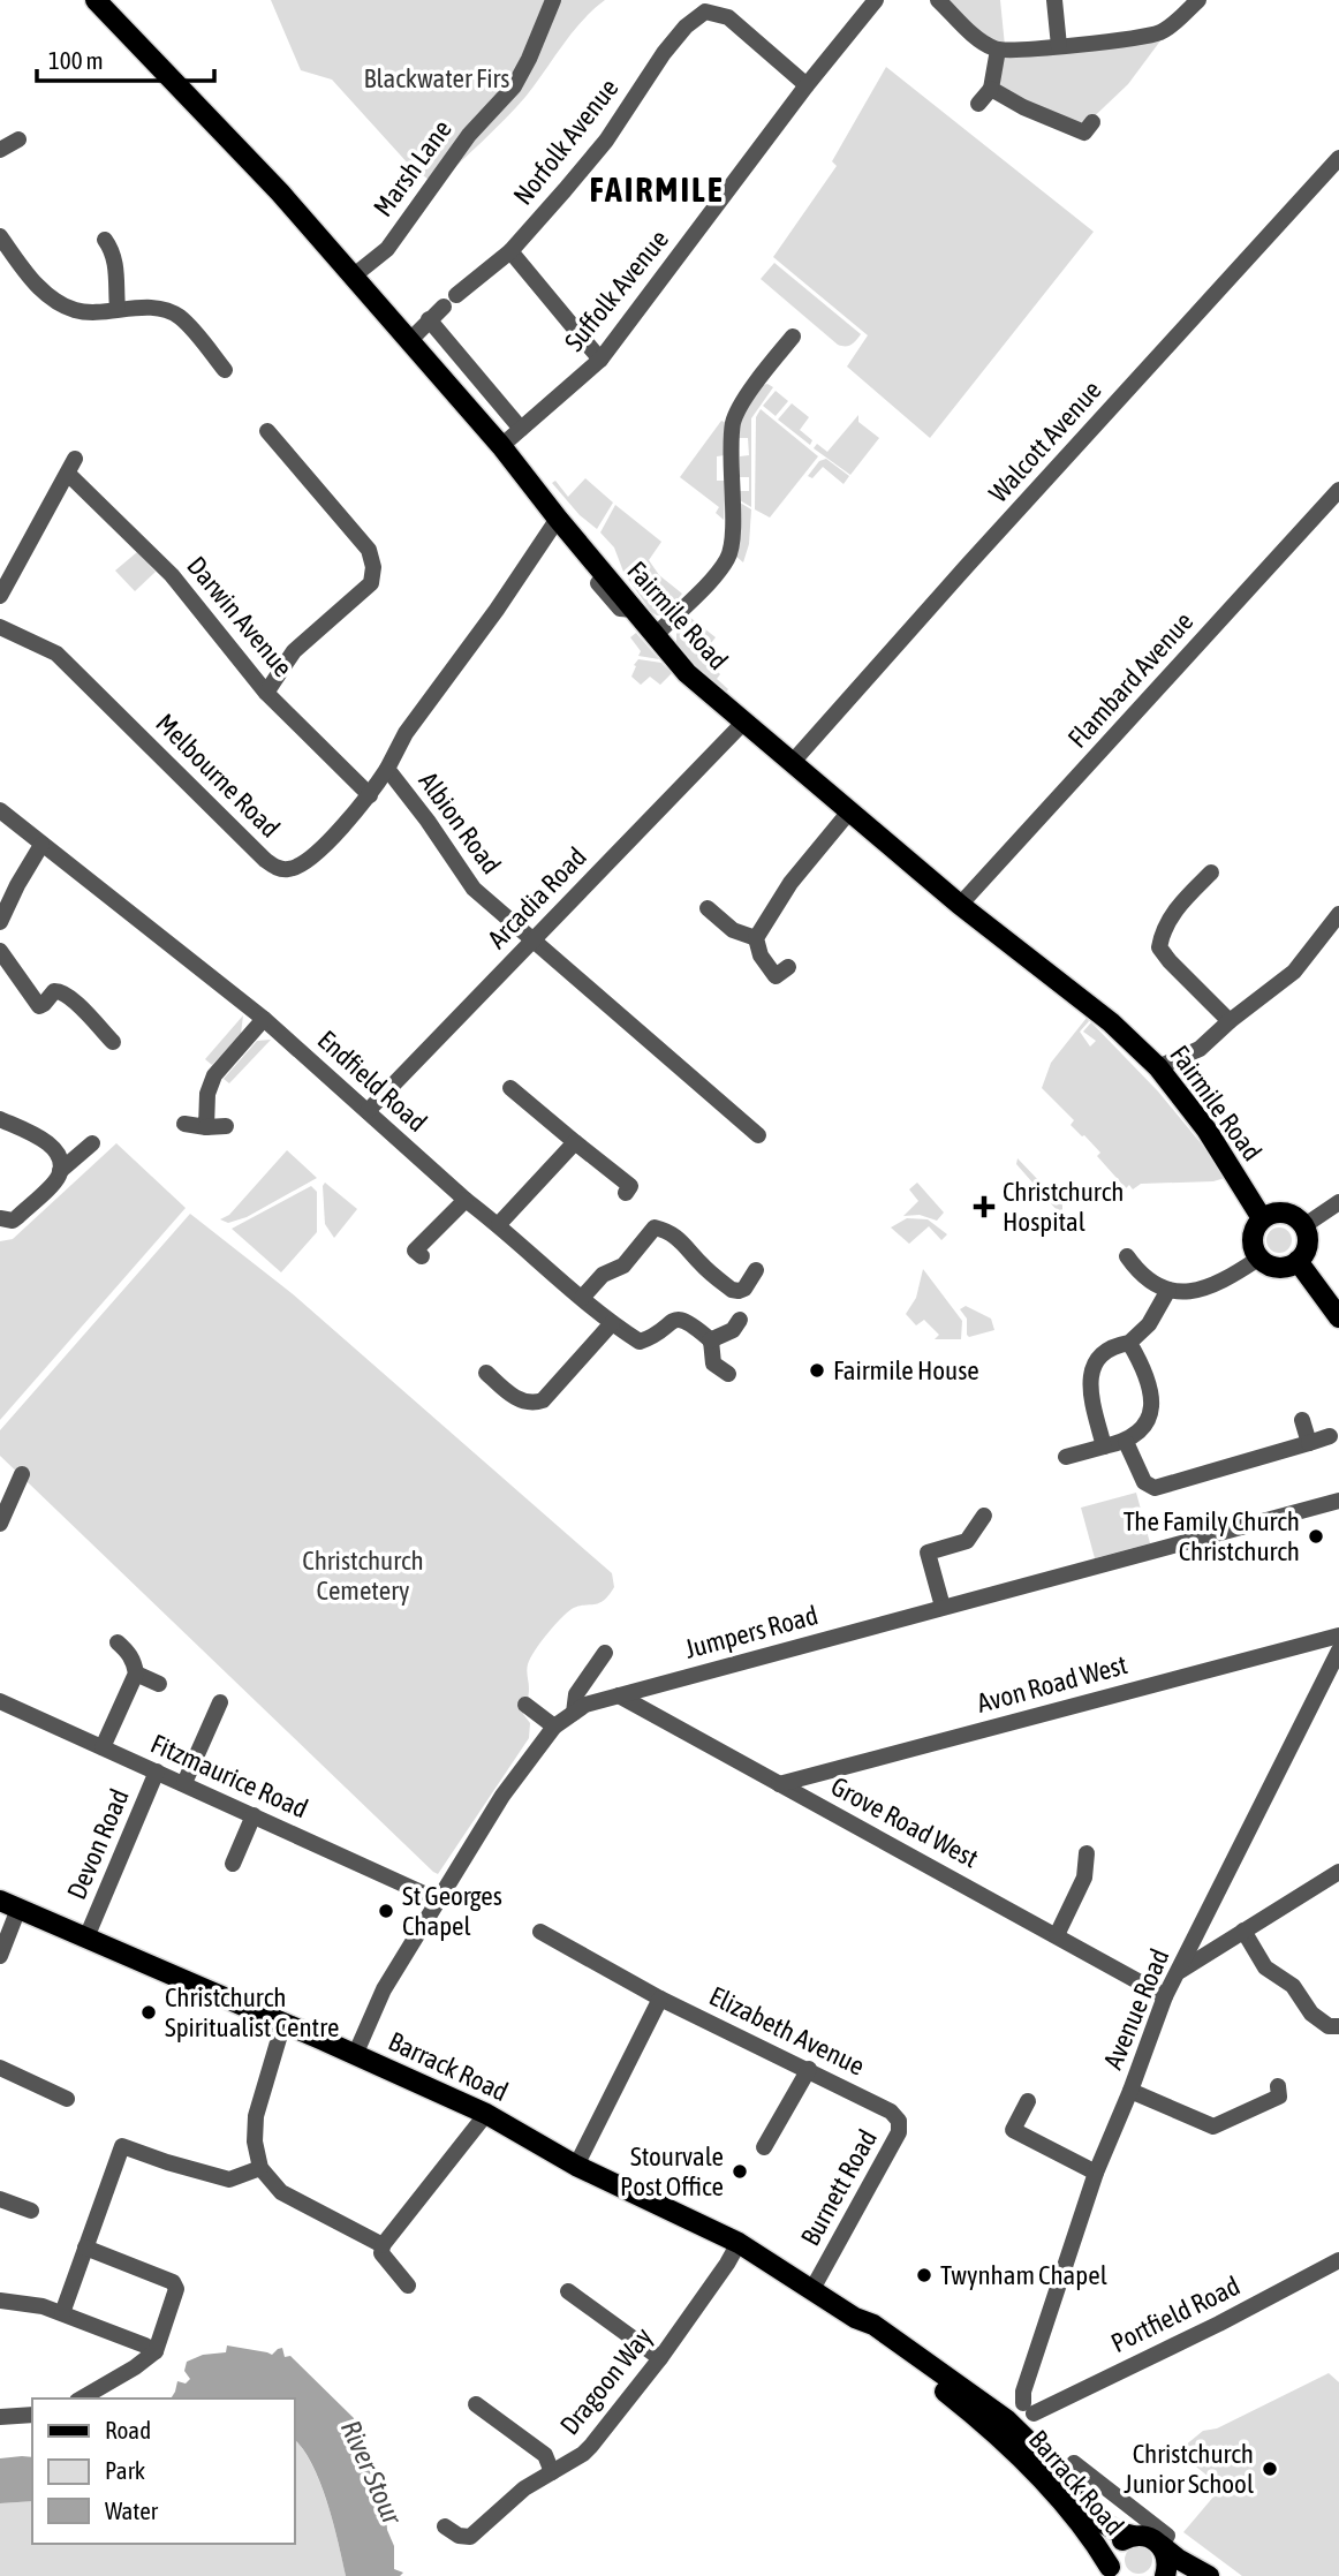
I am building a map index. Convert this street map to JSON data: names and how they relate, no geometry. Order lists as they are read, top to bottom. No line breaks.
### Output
{"streets":{"main road":["Fairmile Road","Barrack Road"],"street":["Norfolk Avenue","Marsh Lane","Suffolk Avenue","Walcott Avenue","Darwin Avenue","Flambard Avenue","Melbourne Road","Albion Road","Arcadia Road","Endfield Road","Jumpers Road","Avon Road West","Fitzmaurice Road","Grove Road West","Devon Road","Avenue Road","Elizabeth Avenue","Burnett Road","Portfield Road","Dragoon Way"]},"crossings":[["Norfolk Avenue","Suffolk Avenue"],["Norfolk Avenue","Fairmile Road"],["Marsh Lane","Fairmile Road"],["Suffolk Avenue","Fairmile Road"],["Walcott Avenue","Fairmile Road"],["Fairmile Road","Flambard Avenue"],["Fairmile Road","Albion Road"],["Fairmile Road","Arcadia Road"],["Darwin Avenue","Melbourne Road"],["Melbourne Road","Albion Road"],["Albion Road","Arcadia Road"],["Arcadia Road","Endfield Road"],["Jumpers Road","Fitzmaurice Road"],["Jumpers Road","Grove Road West"],["Jumpers Road","Barrack Road"],["Avon Road West","Grove Road West"],["Fitzmaurice Road","Devon Road"],["Grove Road West","Avenue Road"],["Devon Road","Barrack Road"],["Avenue Road","Barrack Road"],["Avenue Road","Portfield Road"],["Elizabeth Avenue","Burnett Road"],["Barrack Road","Burnett Road"],["Barrack Road","Portfield Road"],["Barrack Road","Dragoon Way"]],"districts":["FAIRMILE"],"water":["River Stour"],"parks":["Blackwater Firs","Christchurch Cemetery"],"places":{"health":["Christchurch Hospital"],"other":["Fairmile House","The Family Church Christchurch","St Georges Chapel","Christchurch Spiritualist Centre","Stourvale Post Office","Twynham Chapel","Christchurch Junior School"]},"legend":["Road","Park","Water"],"scale_bar":"100 m"}
